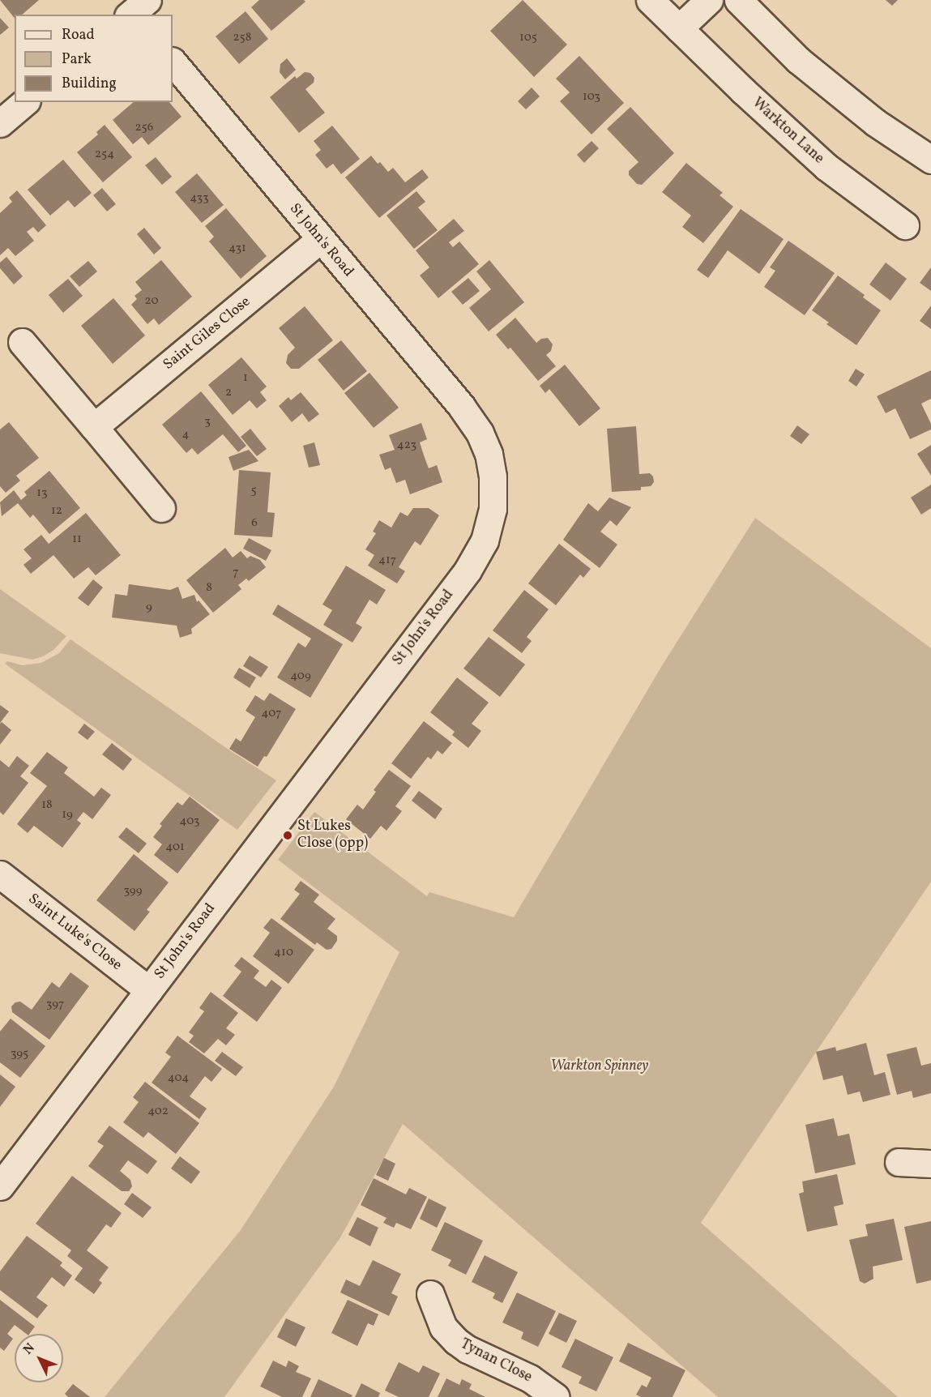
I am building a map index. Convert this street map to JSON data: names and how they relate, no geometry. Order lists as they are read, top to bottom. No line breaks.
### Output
{"streets":{"street":["Warkton Lane","St John's Road","Saint Giles Close","Saint Luke's Close","Tynan Close"]},"crossings":[["St John's Road","Saint Giles Close"],["St John's Road","Saint Luke's Close"]],"parks":["Warkton Spinney"],"places":["St Lukes Close (opp)"],"house_numbers":["258","105","103","256","254","433","431","20","1","2","3","4","423","5","13","12","6","11","417","7","8","9","409","407","18","19","403","401","399","410","397","395","404","402"],"legend":["Road","Park","Building"],"north":"top left"}
